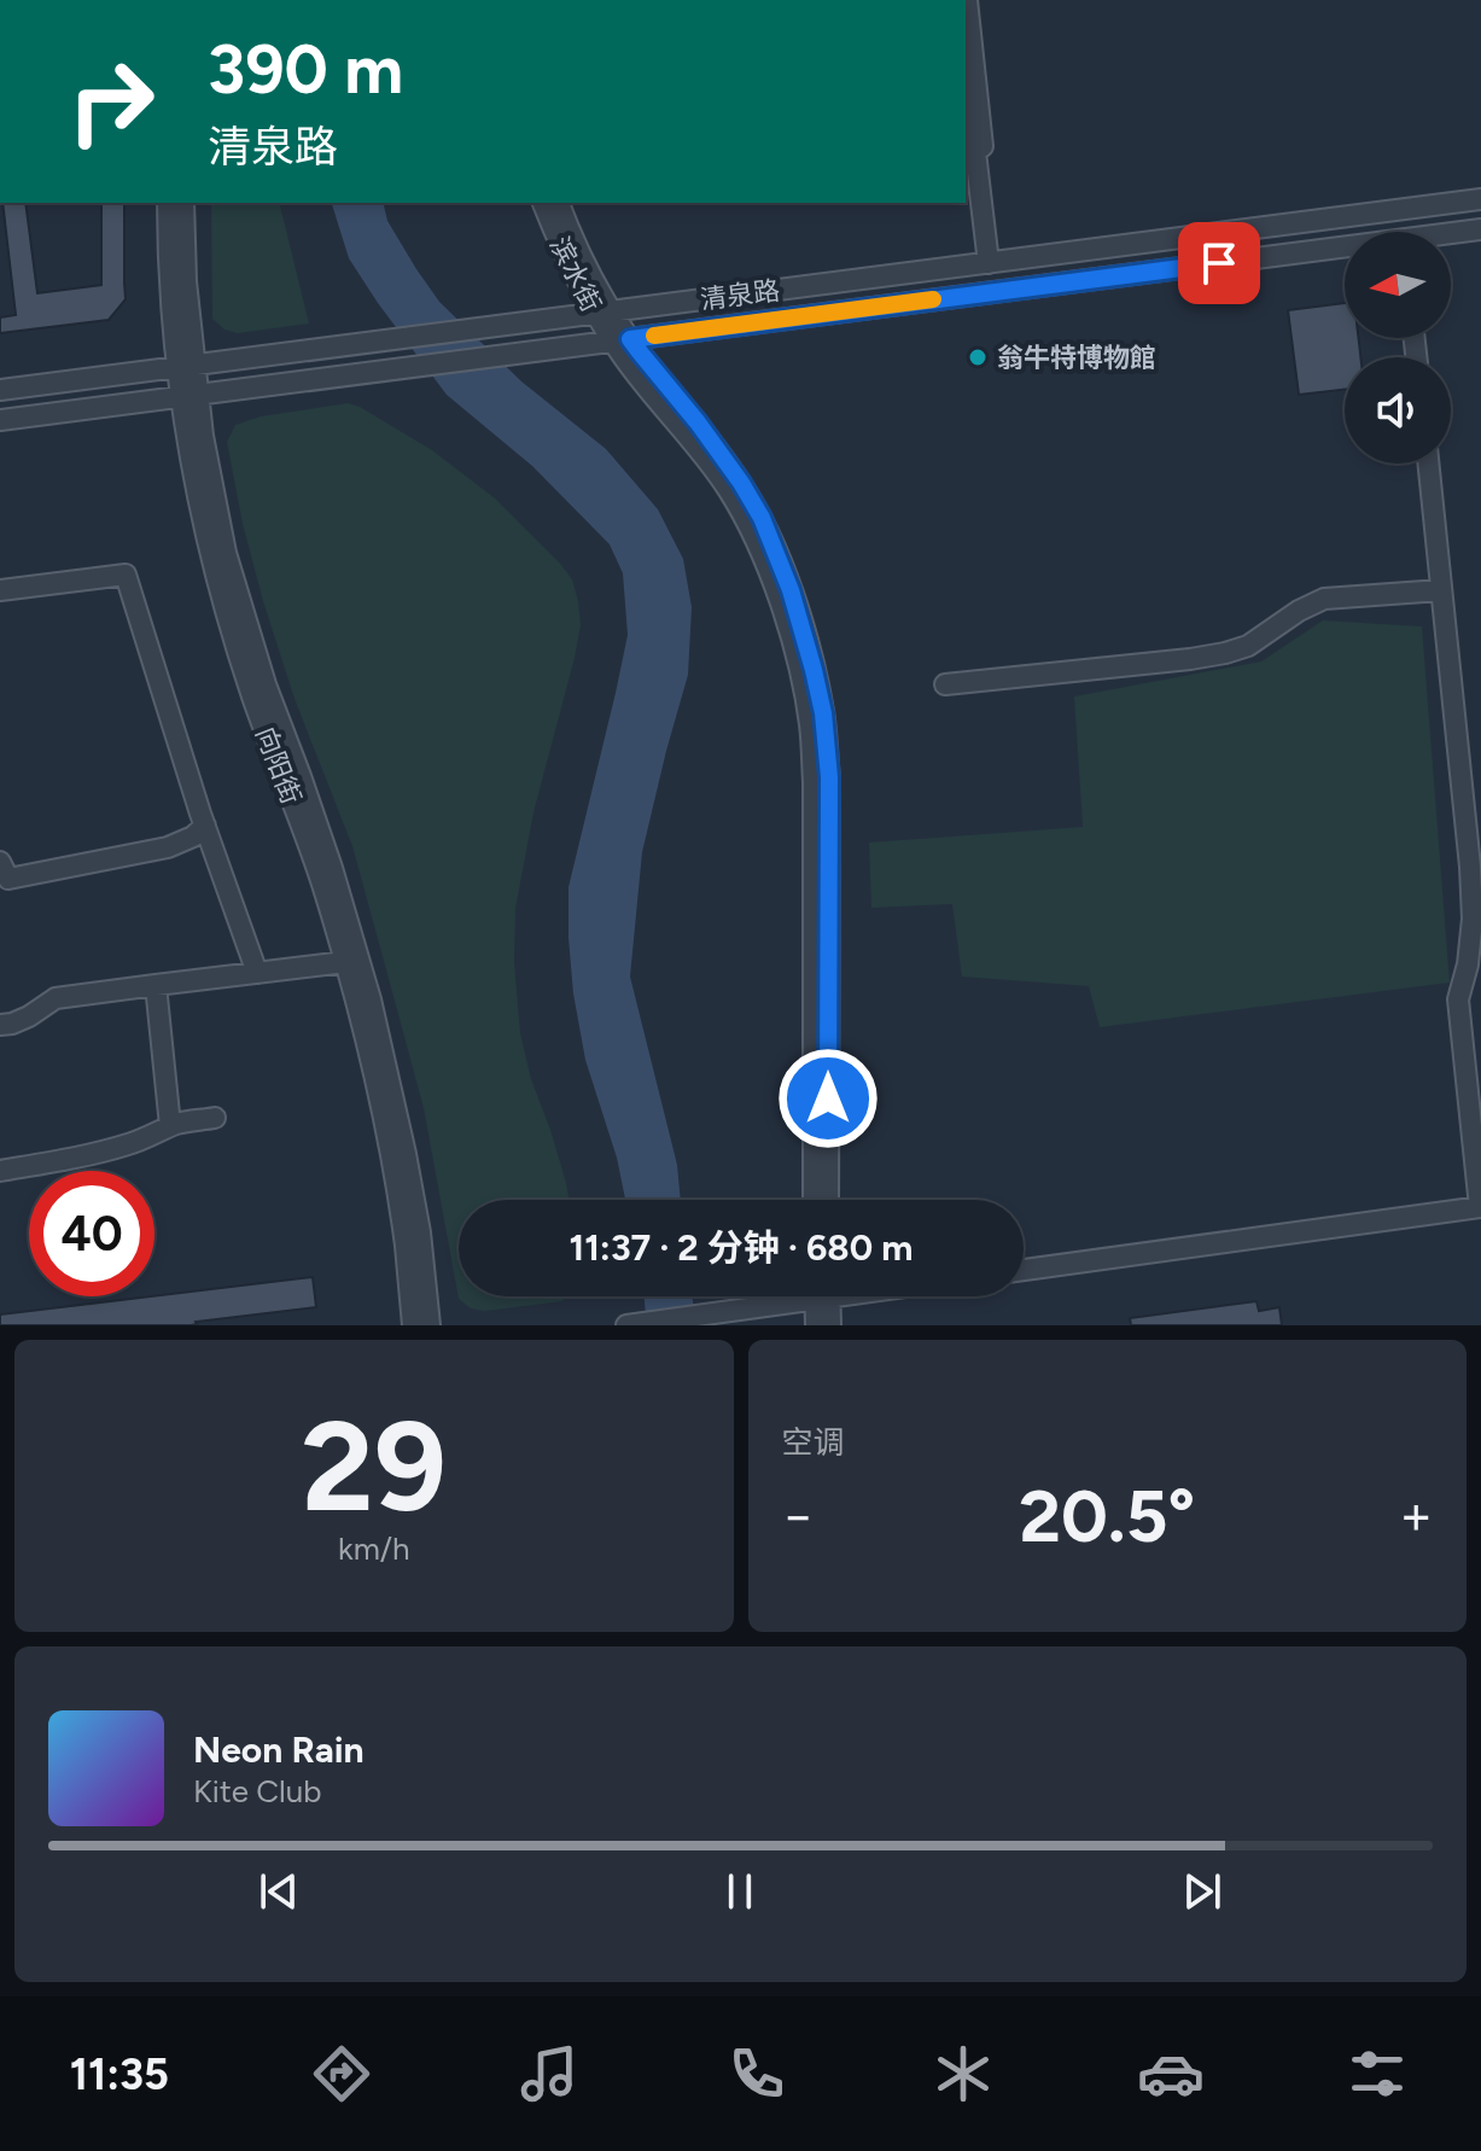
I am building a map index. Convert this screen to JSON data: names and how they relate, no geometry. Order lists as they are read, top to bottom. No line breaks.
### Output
{"streets":{"street":["滨水街","清泉路","向阳街"]},"crossings":[["滨水街","清泉路"],["清泉路","向阳街"]],"places":["翁牛特博物館"],"north":"left","page":{"turn":["390 m","清泉路"],"limit":"40","trip":"11:37 · 2 分钟 · 680 m","tile":[["29","km/h"],"空调"],"heat":["−","20.5°","+"],"song":["Neon Rain","Kite Club"],"tabs":"11:35"}}
